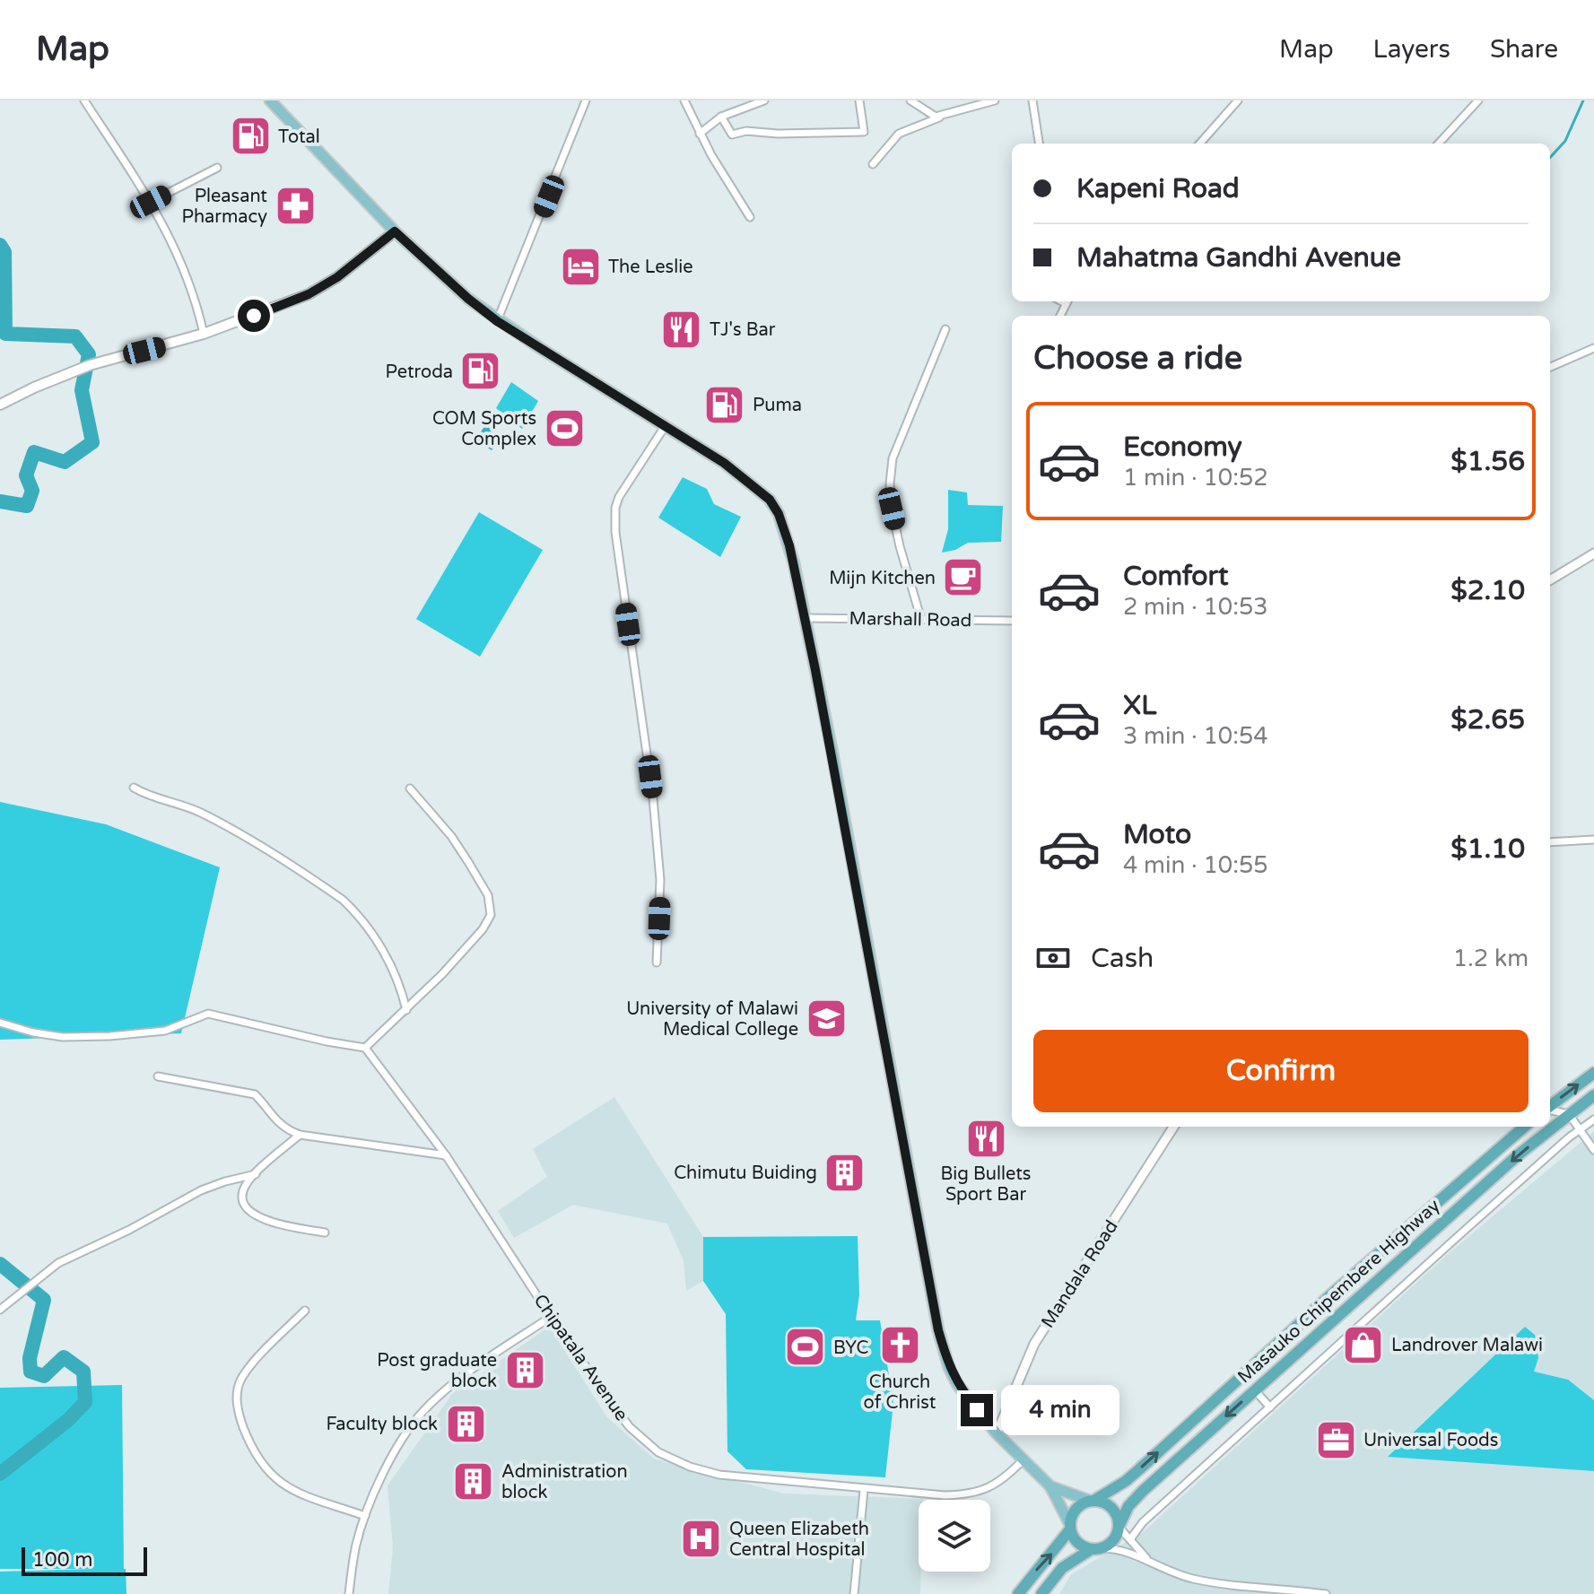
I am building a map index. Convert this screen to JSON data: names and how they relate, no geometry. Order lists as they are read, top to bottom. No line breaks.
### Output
{"streets":{"highway":["Masauko Chipembere Highway"],"street":["Marshall Road","Mandala Road","Chipatala Avenue"]},"places":{"fuel station":["Total","Petroda","Puma"],"pharmacy":["Pleasant Pharmacy"],"hotel":["The Leslie"],"restaurant":["TJ's Bar","Big Bullets Sport Bar"],"sports":["COM Sports Complex","BYC"],"cafe":["Mijn Kitchen"],"school or university":["University of Malawi Medical College"],"building":["Chimutu Buiding","Post graduate block","Faculty block","Administration block"],"shop":["Landrover Malawi"],"church":["Church of Christ"],"office":["Universal Foods"],"hospital":["Queen Elizabeth Central Hospital"]},"scale_bar":"100 m","page":{"header":"Map","nav":["Map","Layers","Share"],"banner":["Kapeni Road","Mahatma Gandhi Avenue"],"heading":"Choose a ride","list":[{"name":"Economy","note":"1 min · 10:52","value":"$1.56"},{"name":"Comfort","note":"2 min · 10:53","value":"$2.10"},{"name":"XL","note":"3 min · 10:54","value":"$2.65"},{"name":"Moto","note":"4 min · 10:55","value":"$1.10"}],"pay":["Cash","1.2 km"],"buttons":"Confirm","bubble":"4 min","scale":"100 m"}}
